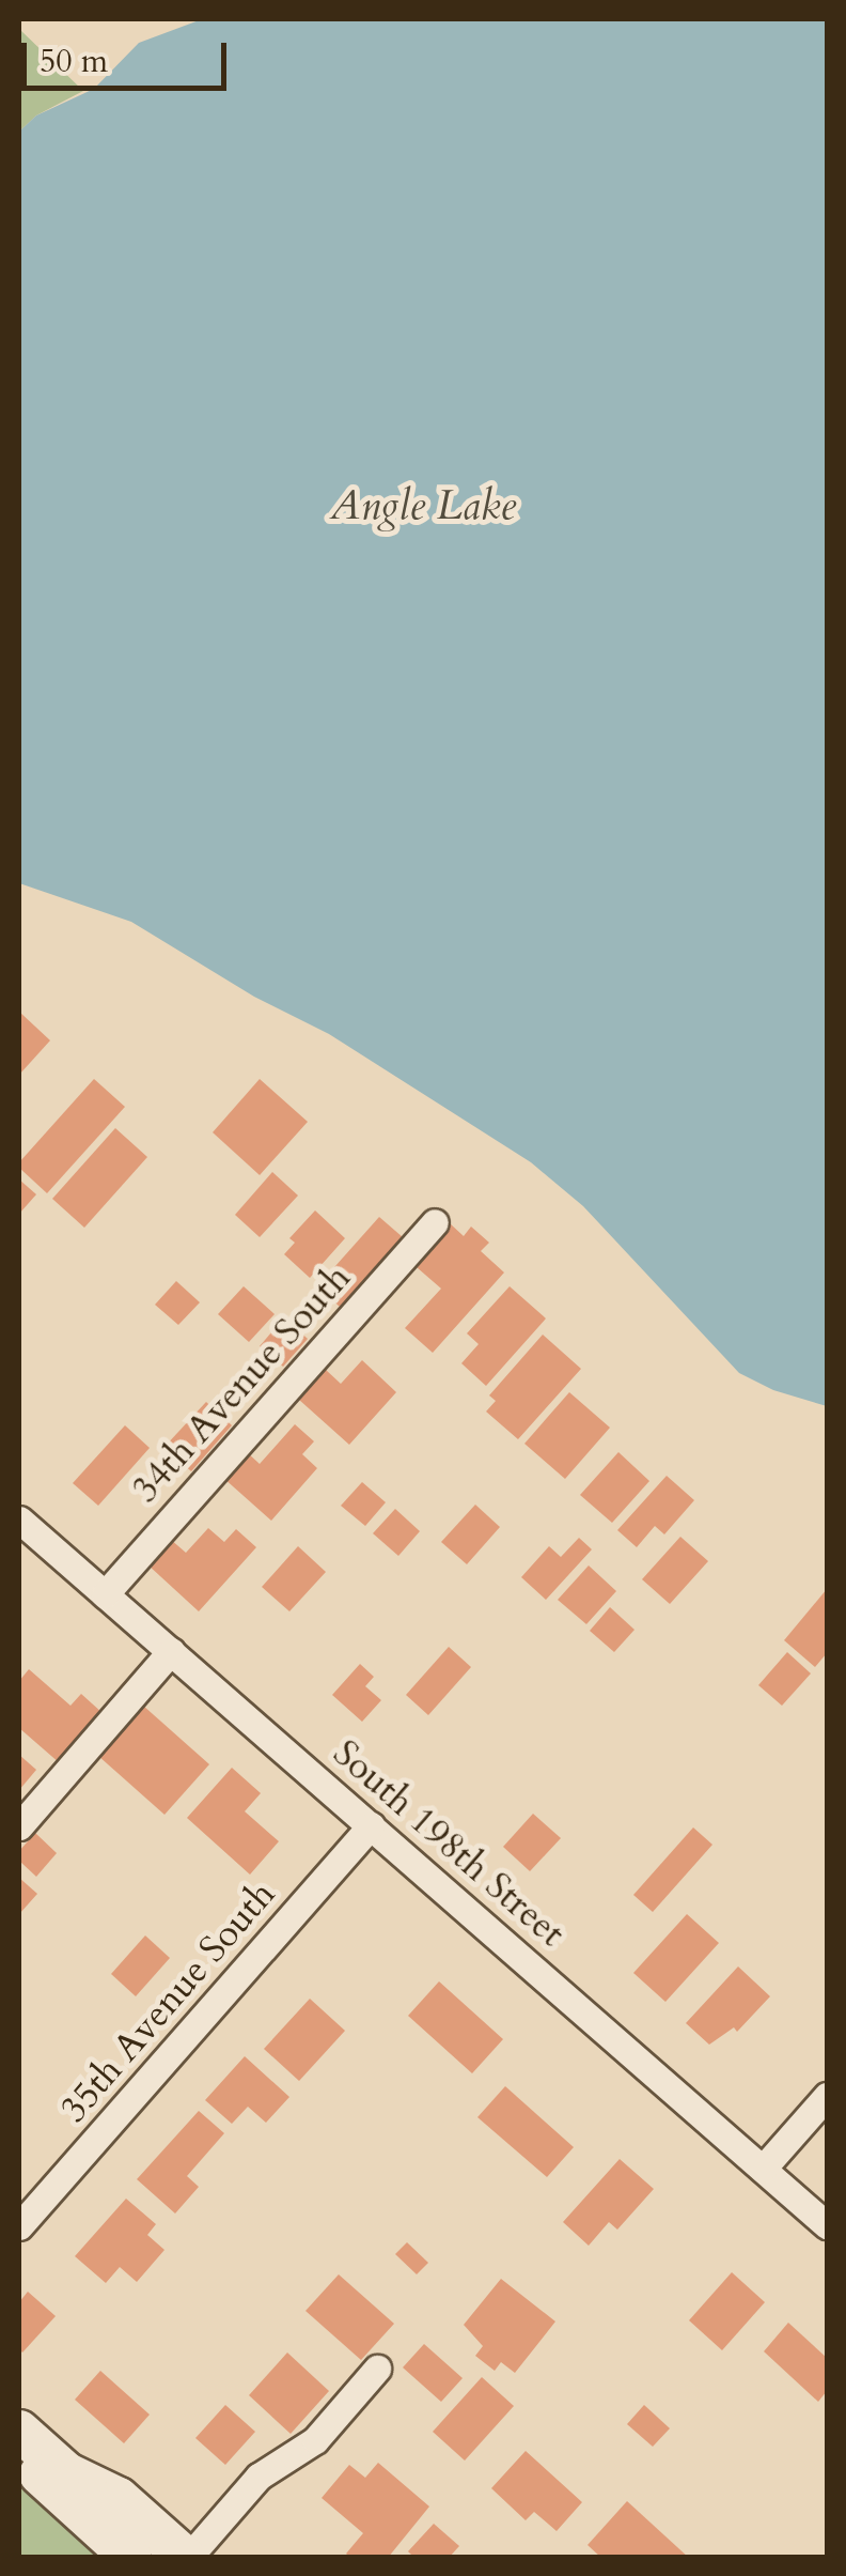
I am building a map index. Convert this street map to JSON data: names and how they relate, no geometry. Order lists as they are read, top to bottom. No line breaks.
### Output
{"streets":{"street":["34th Avenue South","South 198th Street","35th Avenue South"]},"crossings":[["34th Avenue South","South 198th Street"],["South 198th Street","35th Avenue South"]],"water":["Angle Lake"],"scale_bar":"50 m"}
